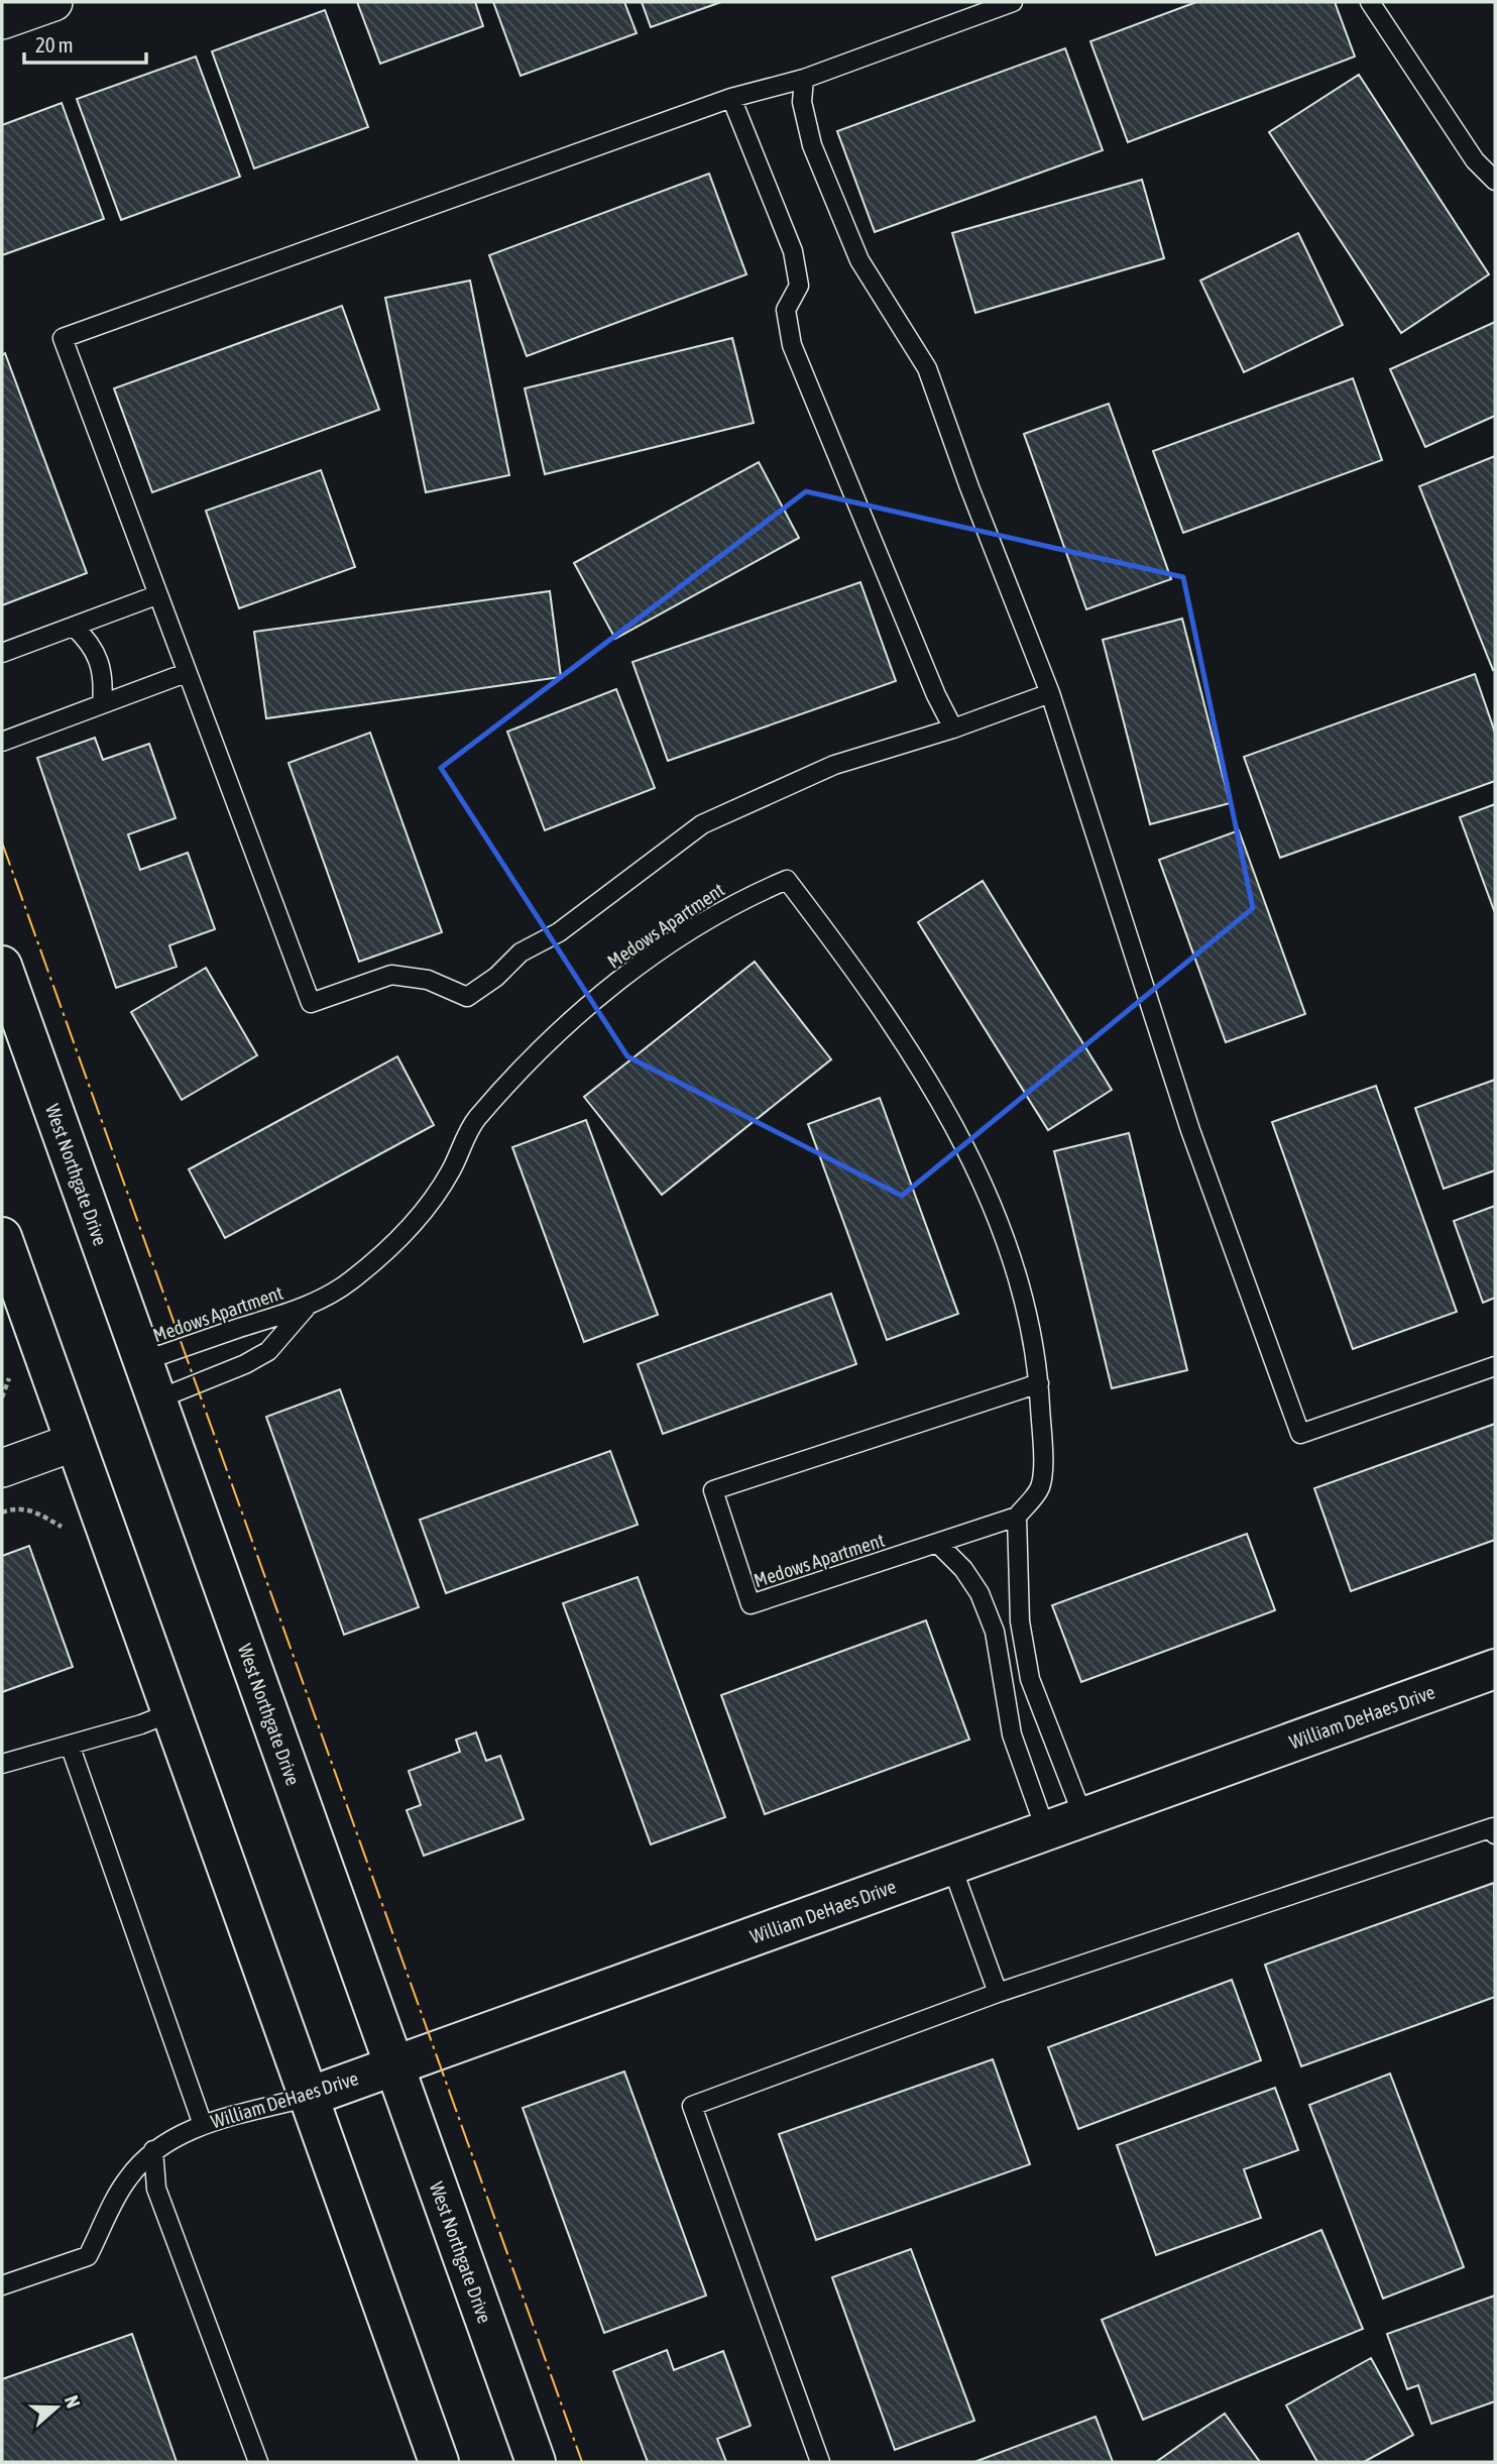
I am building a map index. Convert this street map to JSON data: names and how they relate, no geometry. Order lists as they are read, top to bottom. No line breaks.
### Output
{"streets":{"main road":["West Northgate Drive","William DeHaes Drive"],"lane":["Medows Apartment"]},"crossings":[["Medows Apartment","West Northgate Drive"],["West Northgate Drive","William DeHaes Drive"]],"scale_bar":"20 m","north":"right"}
